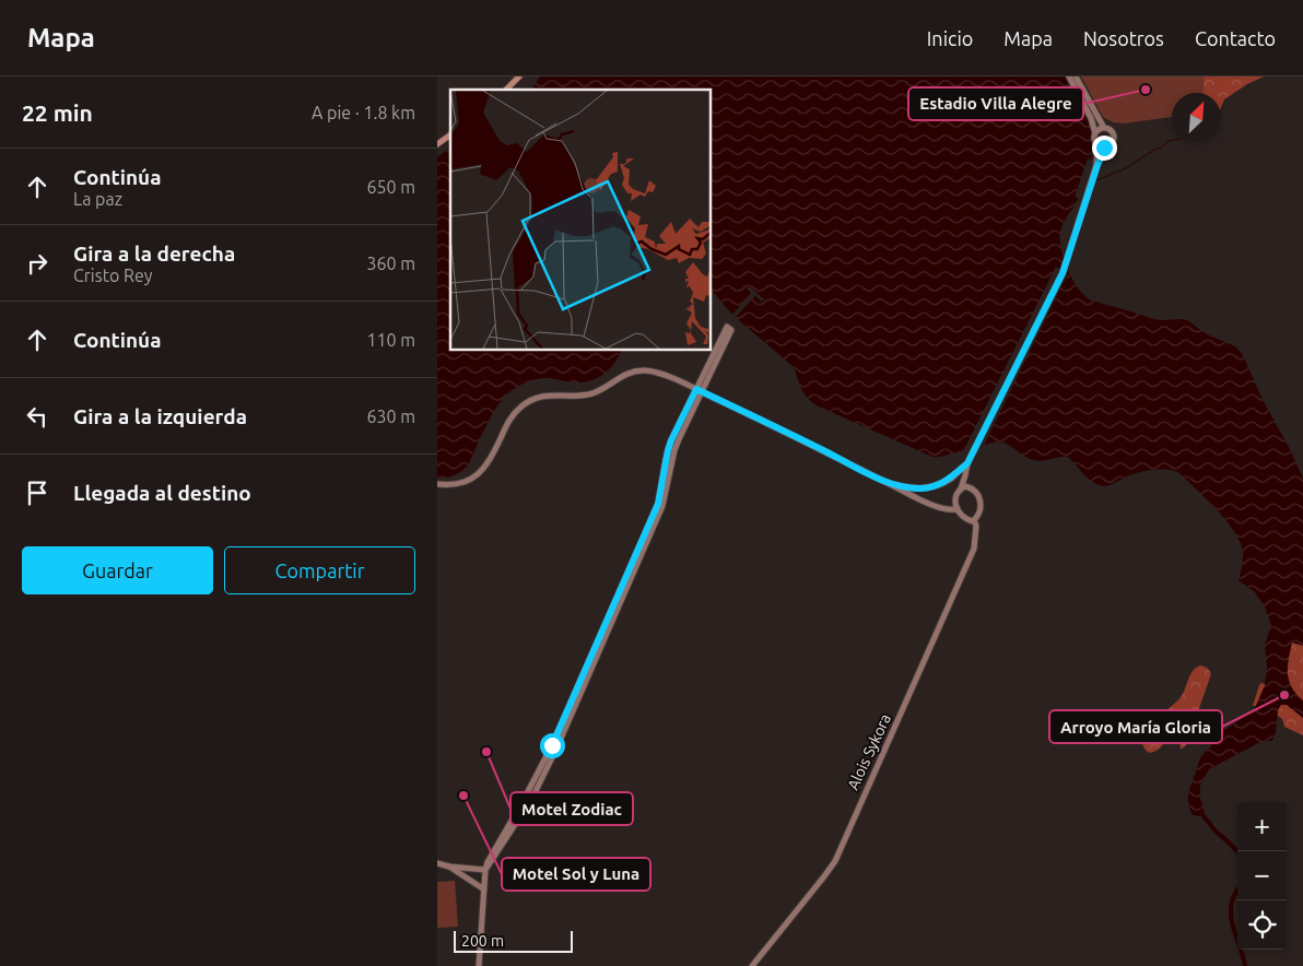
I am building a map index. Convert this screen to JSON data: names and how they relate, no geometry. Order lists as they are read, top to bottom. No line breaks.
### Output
{"streets":{"street":["Alois Sykora"]},"places":["Estadio Villa Alegre","Arroyo María Gloria","Motel Zodiac","Motel Sol y Luna"],"scale_bar":"200 m","north":"top right","page":{"header":"Mapa","nav":["Inicio","Mapa","Nosotros","Contacto"],"heading":["22 min","A pie · 1.8 km"],"list":[["Continúa","La paz","650 m"],["Gira a la derecha","Cristo Rey","360 m"],["Continúa","110 m"],["Gira a la izquierda","630 m"],"Llegada al destino"],"buttons":["Guardar","Compartir"],"map_buttons":["+","−"],"scale":"200 m"}}
